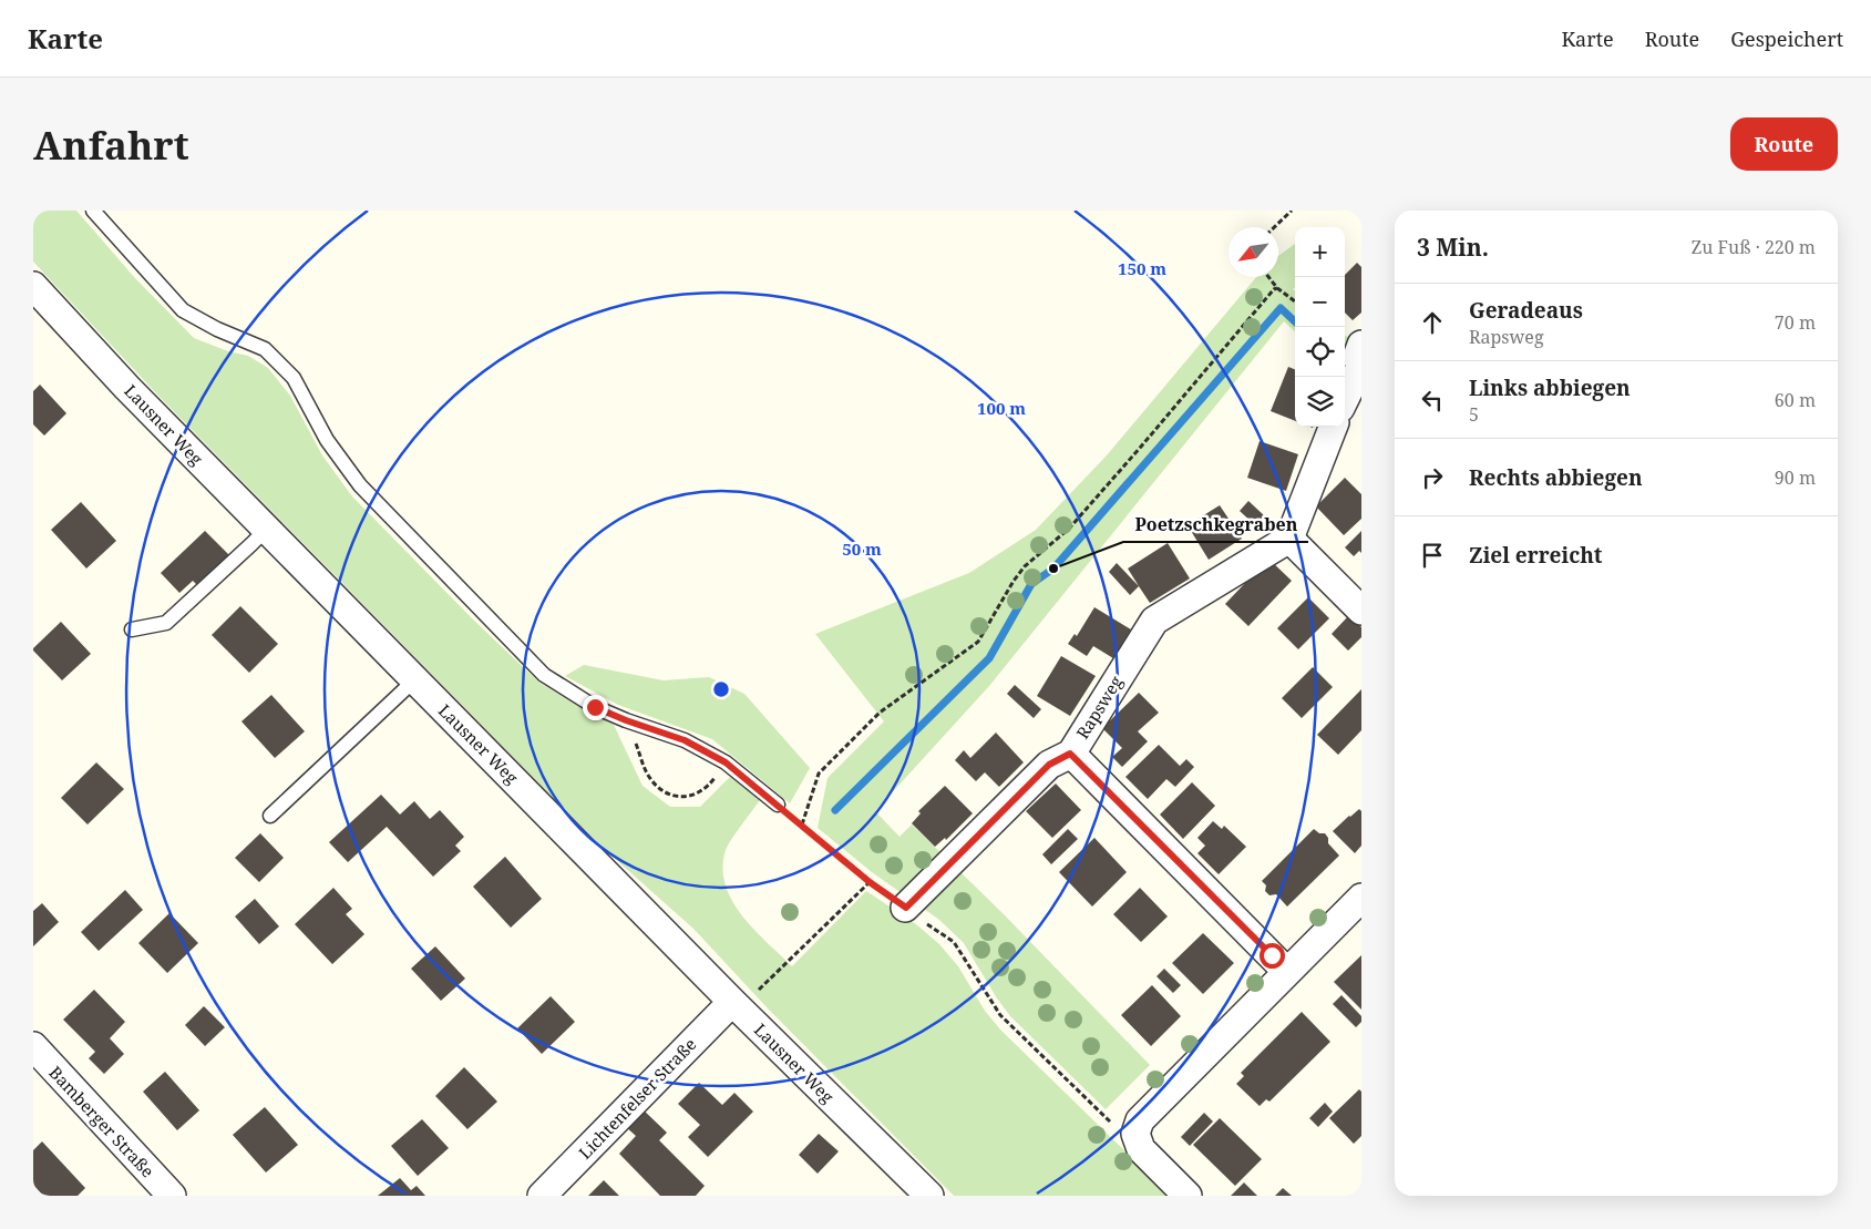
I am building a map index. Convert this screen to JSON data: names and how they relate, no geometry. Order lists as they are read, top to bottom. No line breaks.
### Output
{"streets":{"street":["Lausner Weg","Rapsweg","Lichtenfelser Straße","Bamberger Straße"]},"crossings":[["Lausner Weg","Lichtenfelser Straße"]],"places":["Poetzschkegraben"],"north":"bottom left","page":{"header":"Karte","nav":["Karte","Route","Gespeichert"],"buttons":"Route","title":"Anfahrt","heading":["3 Min.","Zu Fuß · 220 m"],"map_buttons":["+","−"],"list":[["Geradeaus","Rapsweg","70 m"],["Links abbiegen","5","60 m"],["Rechts abbiegen","90 m"],"Ziel erreicht"]},"rings":["150 m","100 m","50 m"]}
